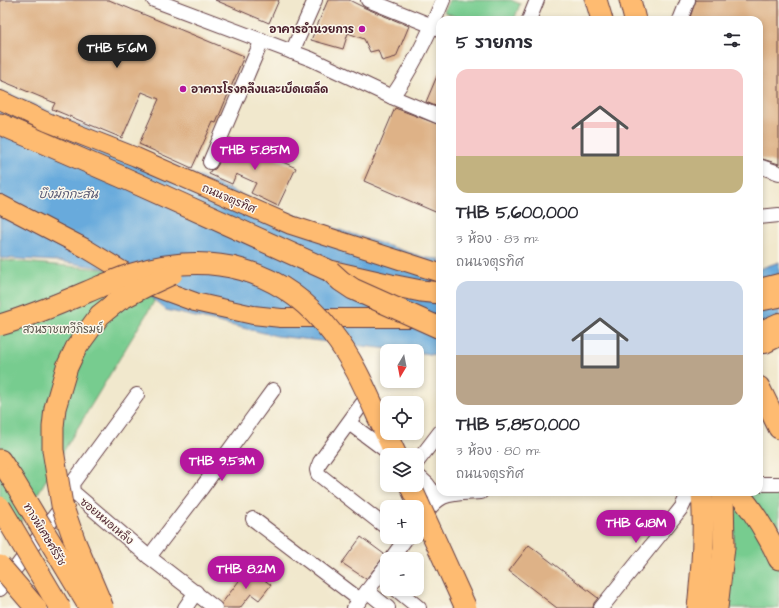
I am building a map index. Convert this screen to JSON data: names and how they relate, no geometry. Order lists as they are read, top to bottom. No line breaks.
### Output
{"streets":{"highway":["ทางพิเศษศรีรัช"],"main road":["ถนนจตุรทิศ"],"street":["ซอยหมอเหล็ง"]},"water":["บึงมักกะสัน"],"parks":["สวนราชเทวีภิรมย์"],"places":["อาคารอำนวยการ","อาคารโรงกลึงและเบ็ดเตล็ด"],"north":"bottom","page":{"heading":"5 รายการ","price":["THB 5.6M","THB 5.85M","THB 9.53M","THB 6.18M","THB 8.2M"],"list":[{"name":"THB 5,600,000","note":"3 ห้อง · 83 m² · ถนนจตุรทิศ"},{"name":"THB 5,850,000","note":"3 ห้อง · 80 m² · ถนนจตุรทิศ"}],"map_buttons":["+","−"]}}
